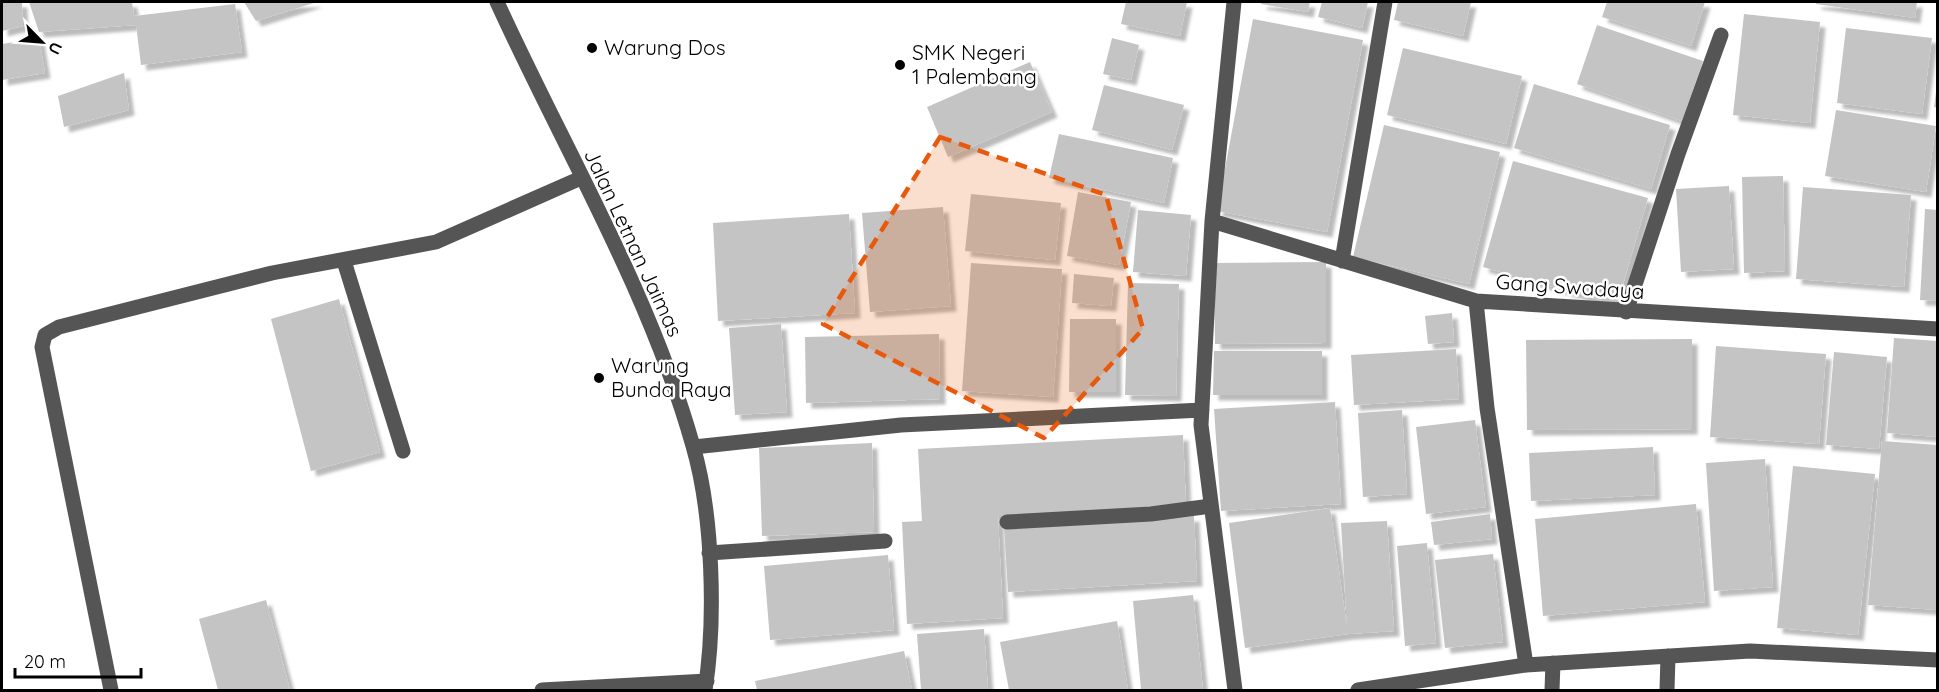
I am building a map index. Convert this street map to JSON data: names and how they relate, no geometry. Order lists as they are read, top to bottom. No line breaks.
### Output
{"streets":{"street":["Jalan Letnan Jaimas","Gang Swadaya"]},"places":["Warung Dos","SMK Negeri 1 Palembang","Warung Bunda Raya"],"scale_bar":"20 m","north":"bottom right"}
